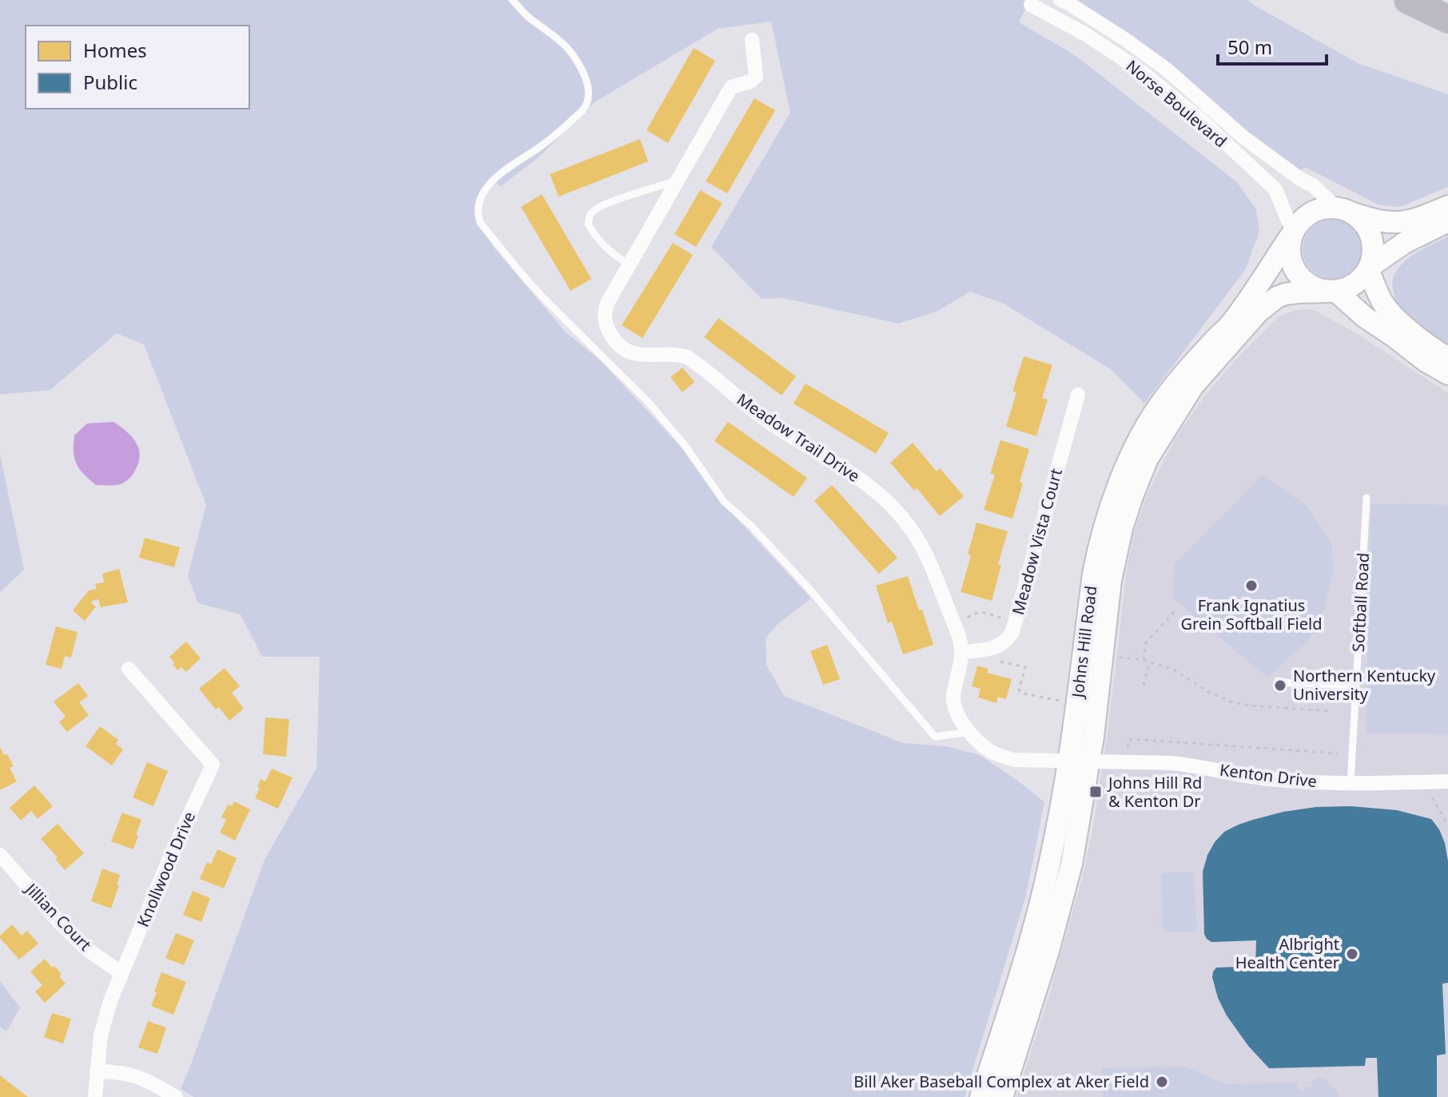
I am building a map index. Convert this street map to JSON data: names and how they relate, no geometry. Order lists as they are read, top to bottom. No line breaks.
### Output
{"streets":{"main road":["Johns Hill Road"],"street":["Norse Boulevard","Meadow Trail Drive","Meadow Vista Court","Kenton Drive","Knollwood Drive","Jillian Court"],"lane":["Softball Road"]},"crossings":[["Norse Boulevard","Johns Hill Road"],["Meadow Trail Drive","Johns Hill Road"],["Meadow Trail Drive","Kenton Drive"],["Softball Road","Kenton Drive"],["Johns Hill Road","Kenton Drive"],["Knollwood Drive","Jillian Court"]],"places":{"other":["Frank Ignatius Grein Softball Field","Northern Kentucky University","Albright Health Center","Bill Aker Baseball Complex at Aker Field"],"transit":["Johns Hill Rd & Kenton Dr"]},"legend":["Homes","Public"],"scale_bar":"50 m"}
